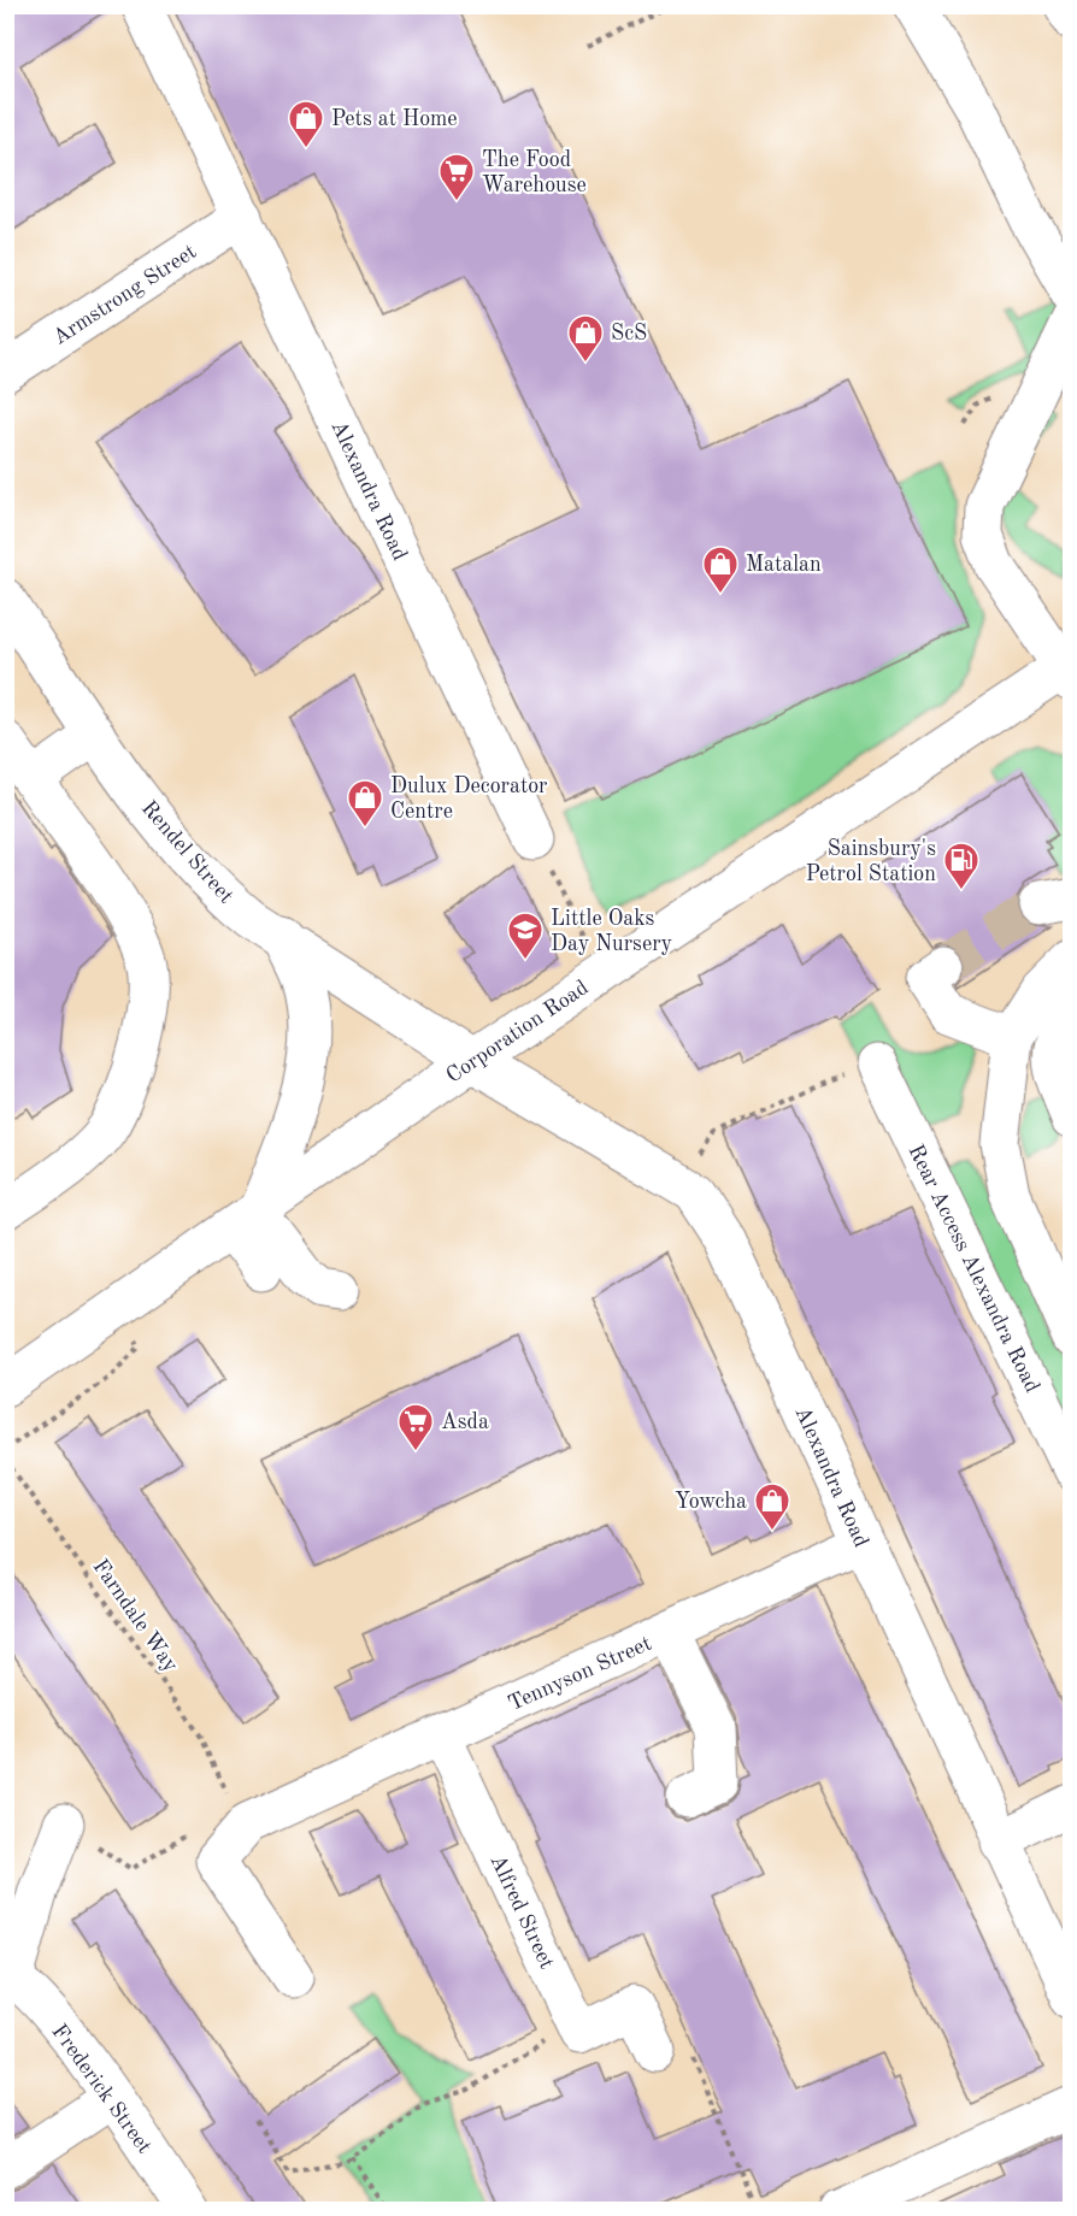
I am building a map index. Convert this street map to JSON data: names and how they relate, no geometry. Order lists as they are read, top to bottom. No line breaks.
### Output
{"streets":{"street":["Armstrong Street","Alexandra Road","Rendel Street","Corporation Road","Rear Access Alexandra Road","Tennyson Street","Alfred Street","Frederick Street"],"path":["Farndale Way"]},"crossings":[["Armstrong Street","Alexandra Road"],["Alexandra Road","Rendel Street"],["Alexandra Road","Corporation Road"],["Alexandra Road","Tennyson Street"],["Rendel Street","Corporation Road"],["Tennyson Street","Alfred Street"]],"places":{"shop":["Pets at Home","ScS","Matalan","Dulux Decorator Centre","Yowcha"],"supermarket":["The Food Warehouse","Asda"],"fuel station":["Sainsbury's Petrol Station"],"school or university":["Little Oaks Day Nursery"]}}
